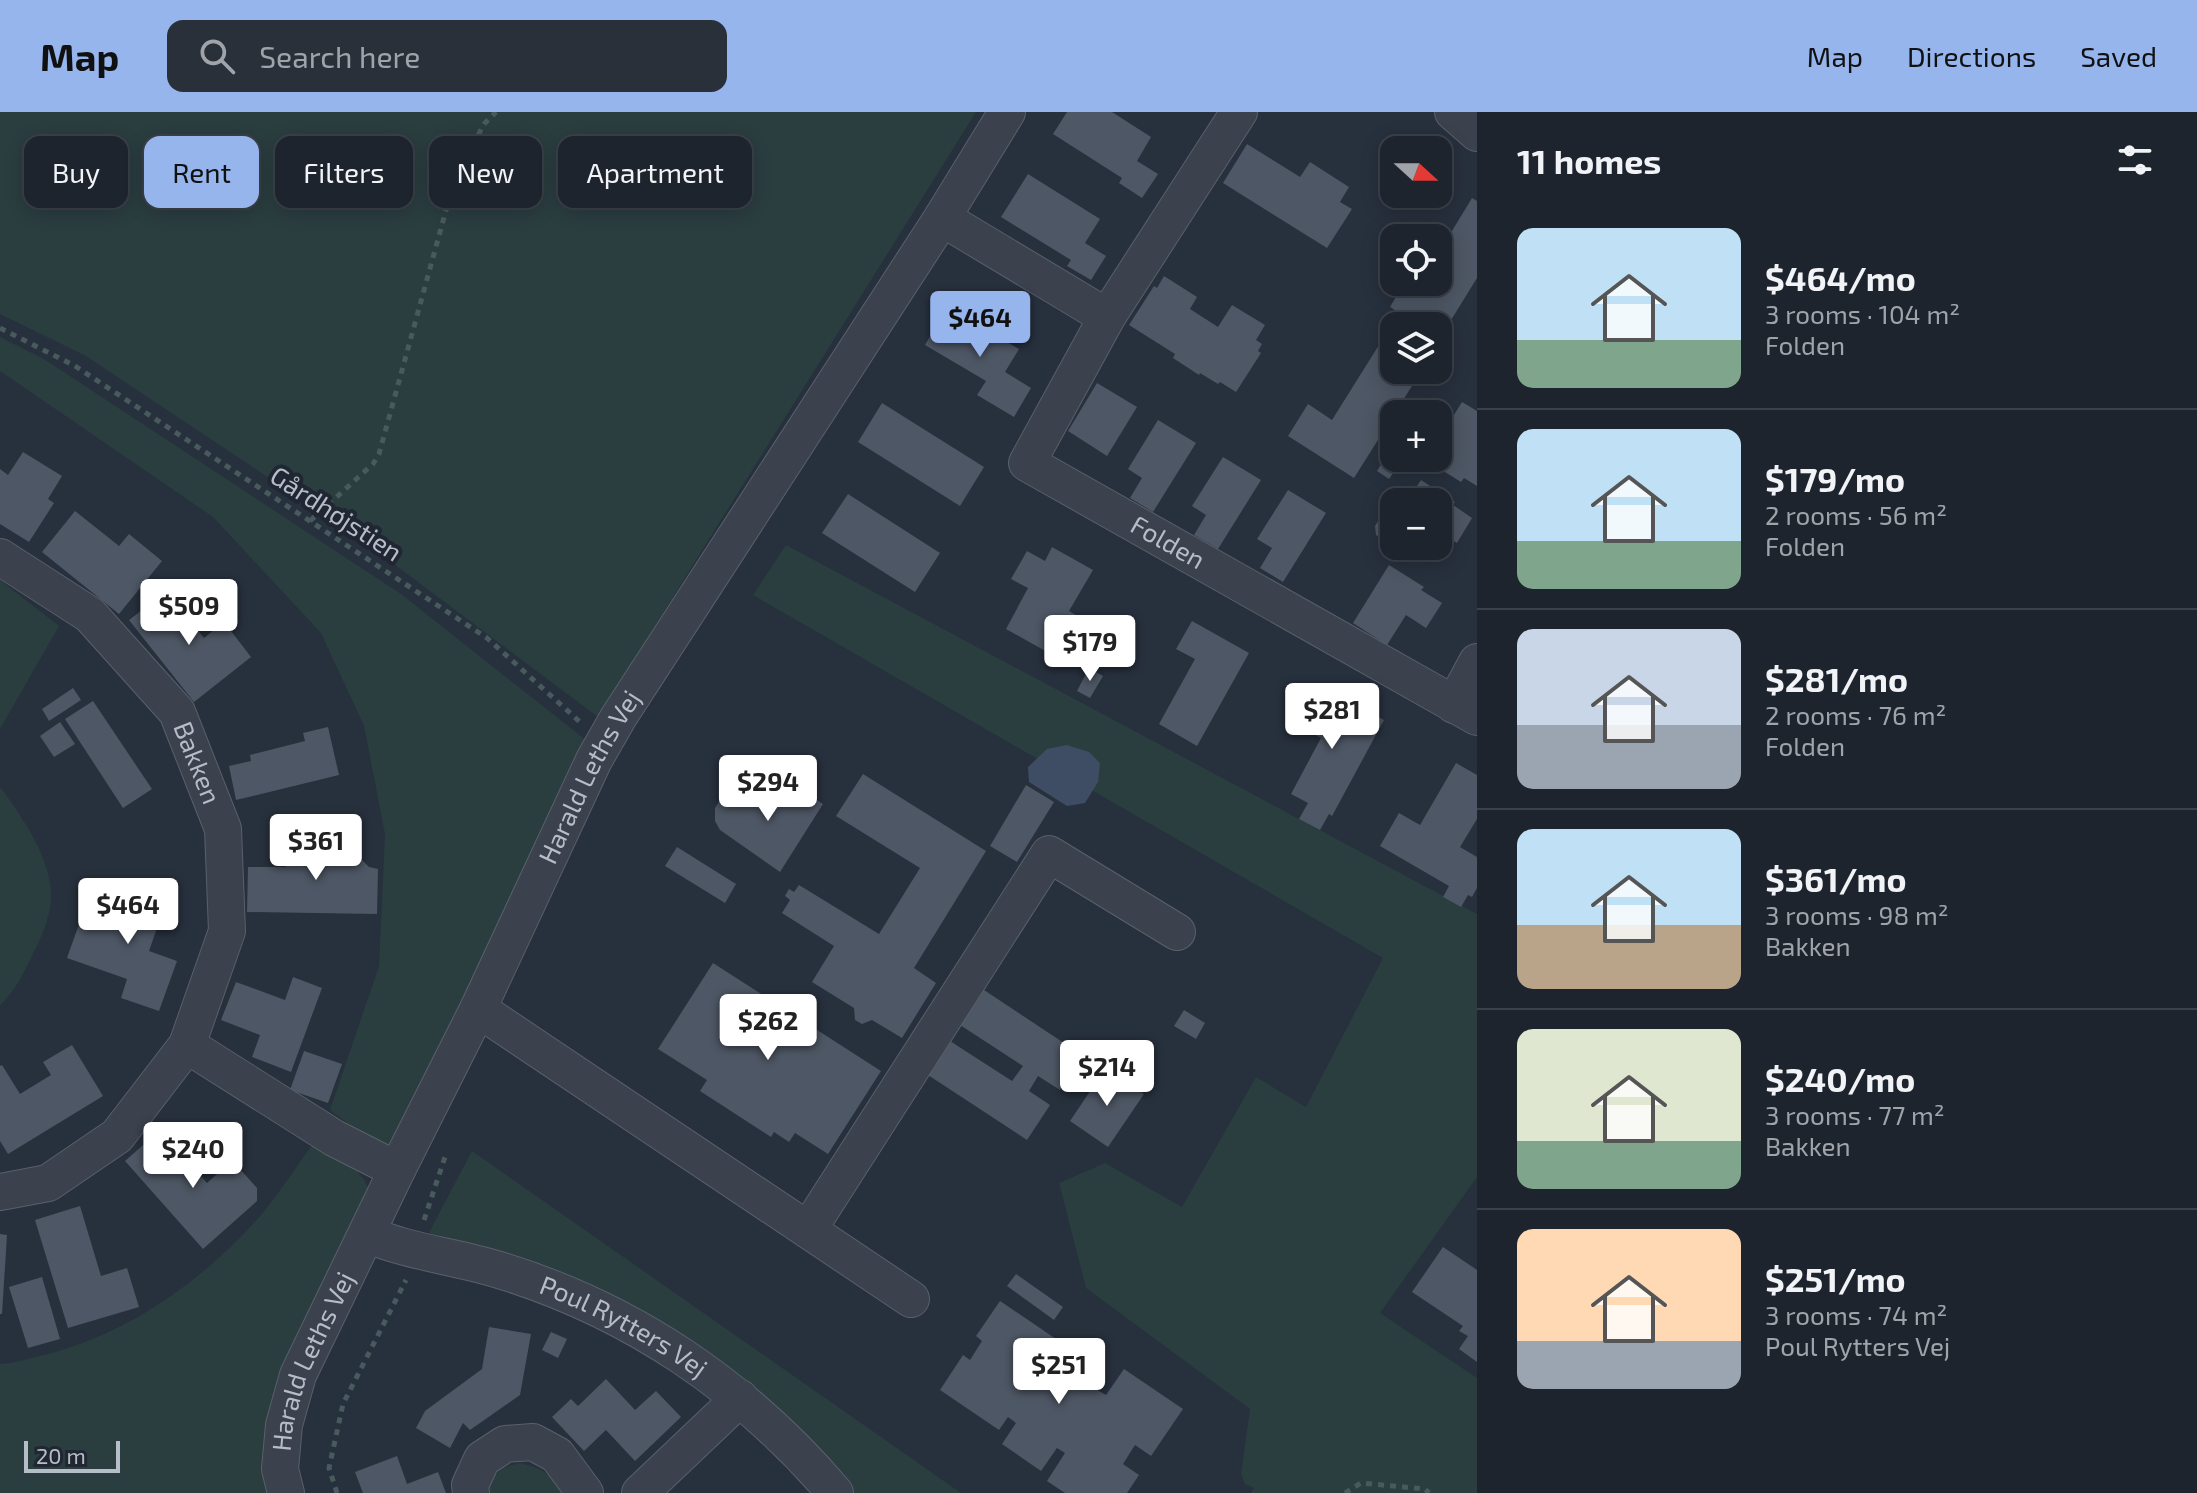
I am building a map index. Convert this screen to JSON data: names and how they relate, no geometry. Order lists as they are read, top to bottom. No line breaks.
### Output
{"streets":{"street":["Folden","Bakken","Harald Leths Vej","Poul Rytters Vej"],"path":["Gårdhøjstien"]},"crossings":[["Gårdhøjstien","Harald Leths Vej"],["Harald Leths Vej","Poul Rytters Vej"]],"scale_bar":"20 m","north":"right","page":{"header":"Map","search":"Search here","nav":["Map","Directions","Saved"],"heading":"11 homes","map_buttons":["+","−"],"chip":["Buy","Rent","Filters","New","Apartment"],"list":[{"name":"$464/mo","note":"3 rooms · 104 m² · Folden"},{"name":"$179/mo","note":"2 rooms · 56 m² · Folden"},{"name":"$281/mo","note":"2 rooms · 76 m² · Folden"},{"name":"$361/mo","note":"3 rooms · 98 m² · Bakken"},{"name":"$240/mo","note":"3 rooms · 77 m² · Bakken"},{"name":"$251/mo","note":"3 rooms · 74 m² · Poul Rytters Vej"}],"price":["$464","$509","$179","$281","$294","$361","$464","$262","$214","$240","$251"],"scale":"20 m"}}
